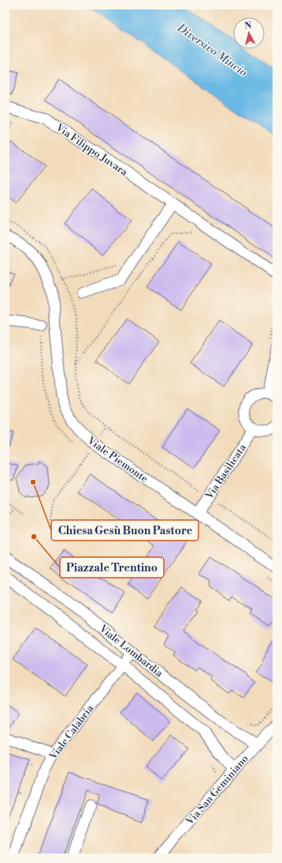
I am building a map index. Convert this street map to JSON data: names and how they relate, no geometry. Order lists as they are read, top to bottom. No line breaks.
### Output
{"streets":{"street":["Via Filippo Juvara","Viale Piemonte","Via Basilicata","Viale Lombardia","Viale Calabria","Via San Geminiano"]},"crossings":[["Viale Piemonte","Via Basilicata"],["Viale Lombardia","Viale Calabria"],["Viale Lombardia","Via San Geminiano"]],"water":["Diversivo Mincio"],"places":["Chiesa Gesù Buon Pastore","Piazzale Trentino"],"north":"top"}
